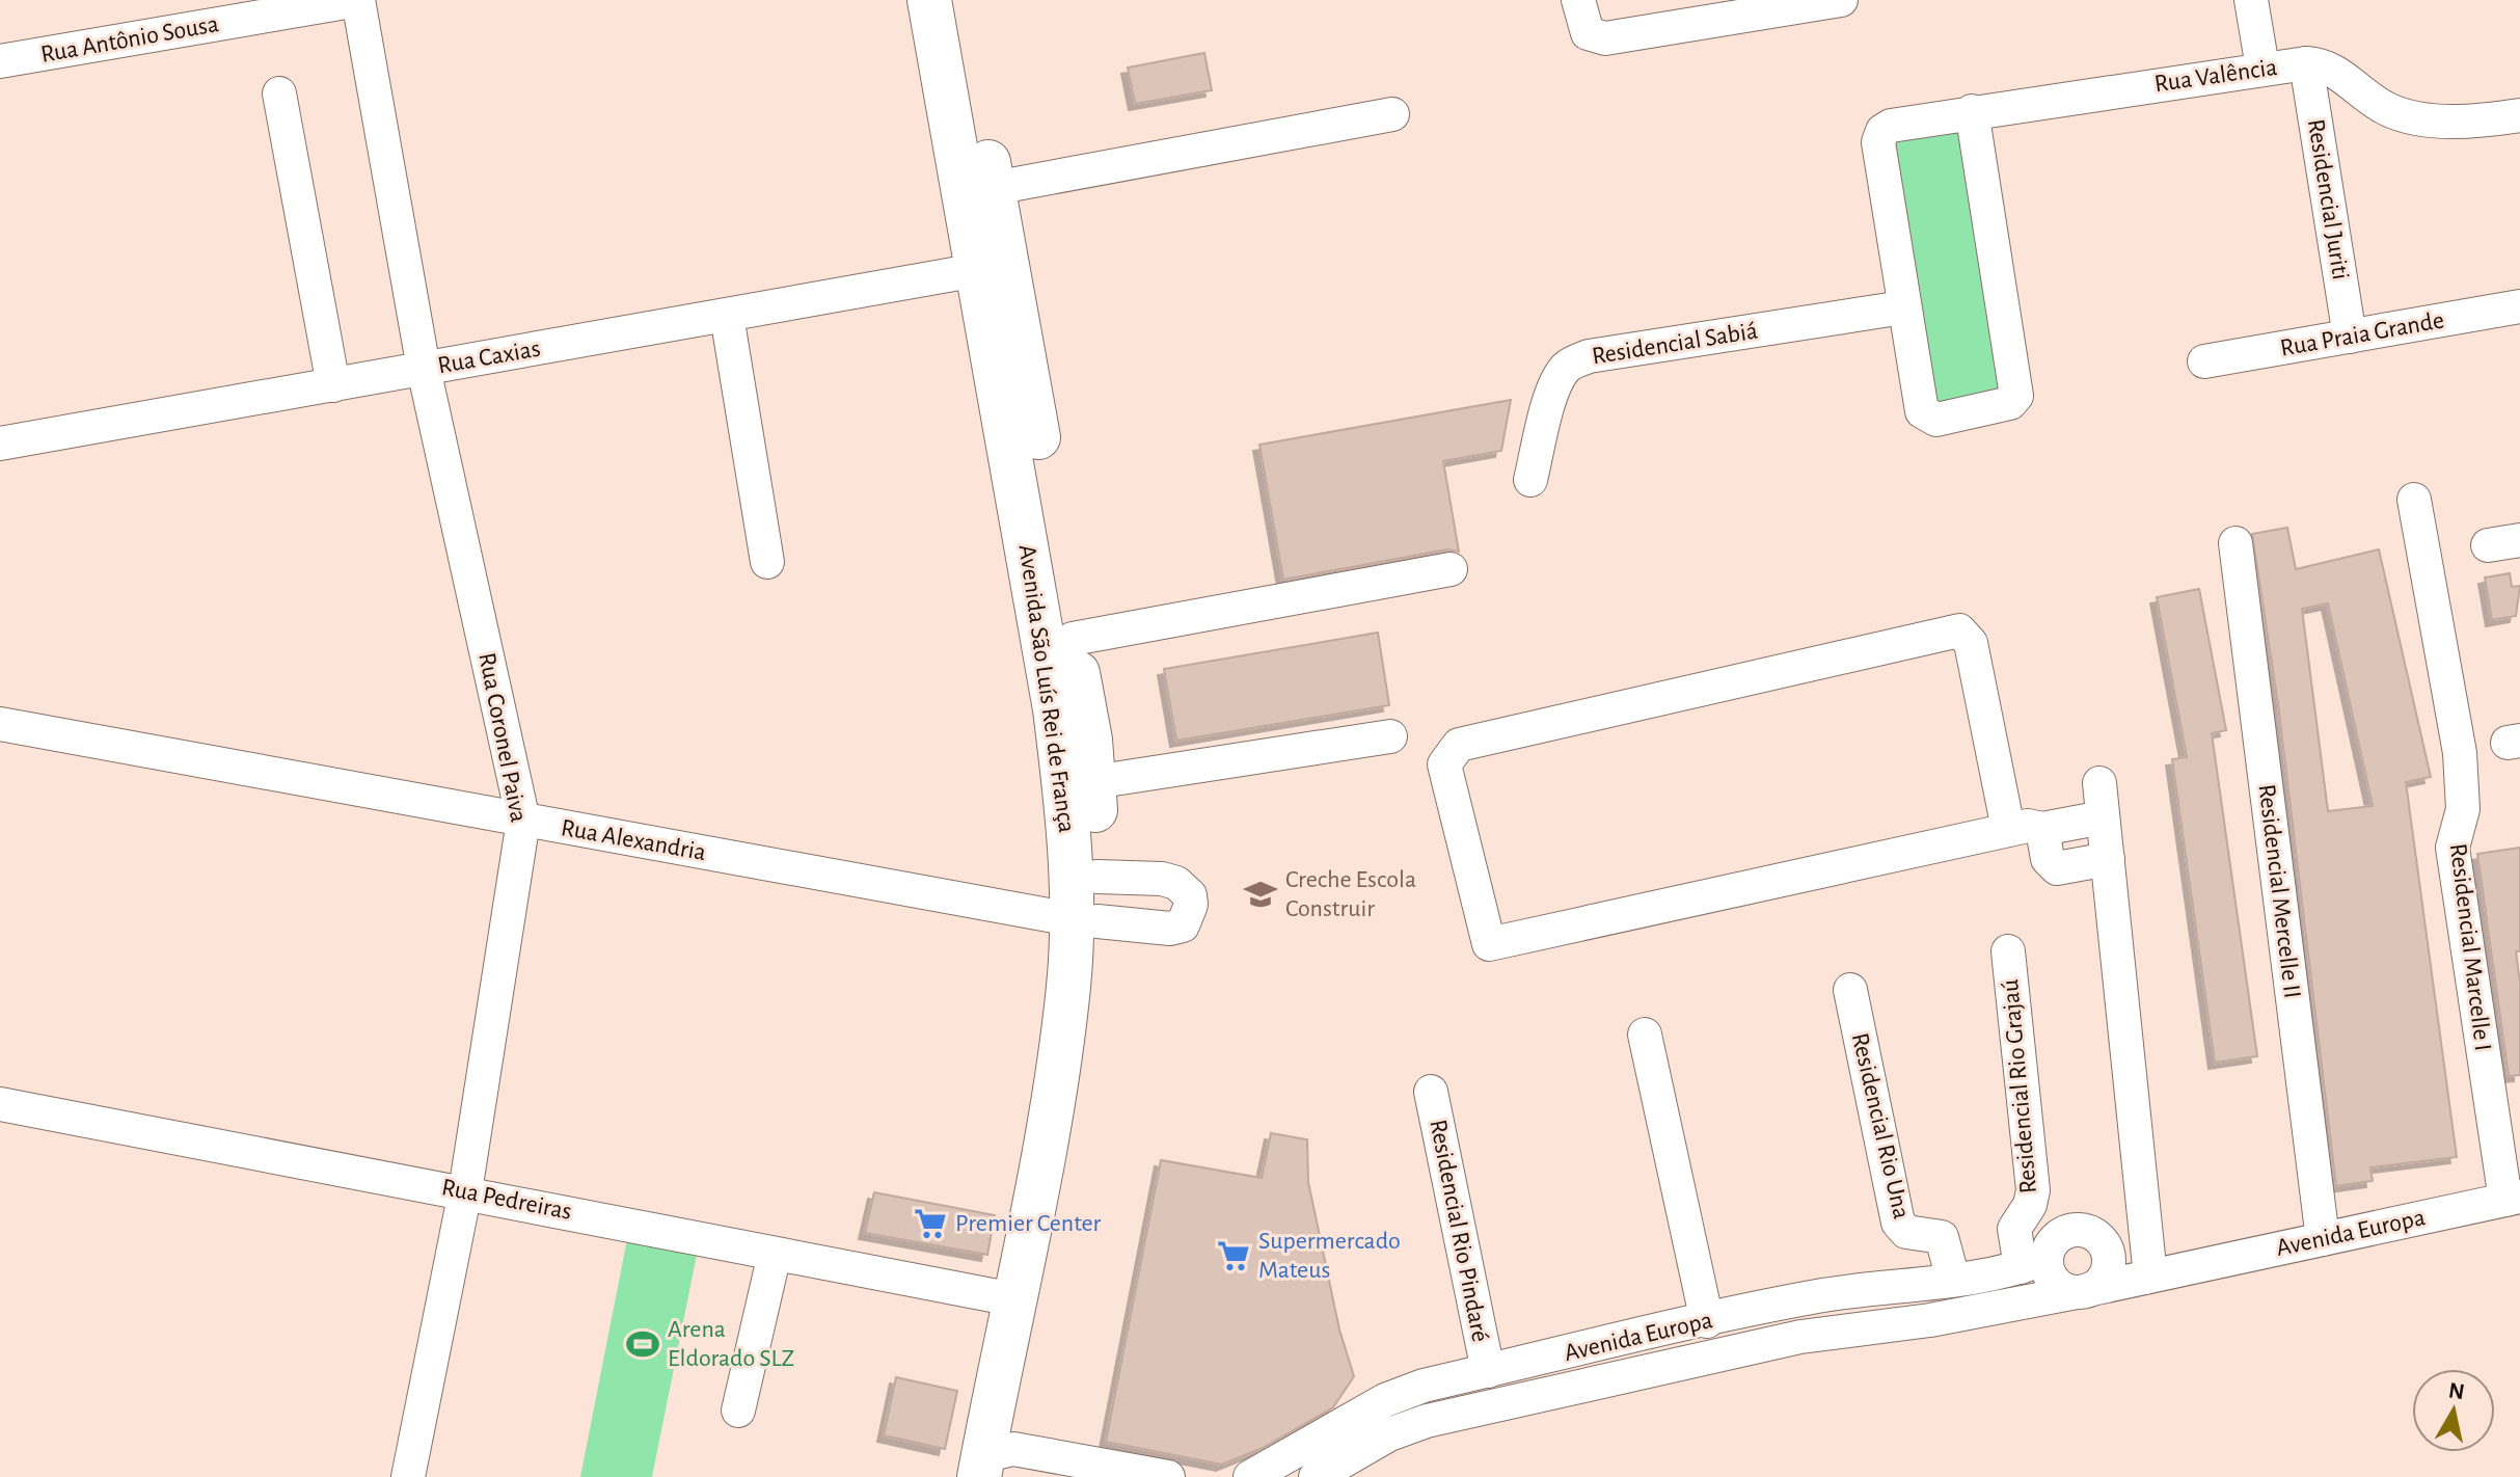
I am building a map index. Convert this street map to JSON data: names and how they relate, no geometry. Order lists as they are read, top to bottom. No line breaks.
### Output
{"streets":{"main road":["Avenida São Luís Rei de França"],"street":["Rua Antônio Sousa","Rua Valência","Residencial Juriti","Rua Praia Grande","Residencial Sabiá","Rua Caxias","Rua Coronel Paiva","Rua Alexandria","Residencial Mercelle II","Residencial Marcelle I","Residencial Rio Grajaú","Residencial Rio Una","Rua Pedreiras","Residencial Rio Pindaré","Avenida Europa"]},"crossings":[["Rua Antônio Sousa","Rua Coronel Paiva"],["Rua Valência","Residencial Juriti"],["Rua Valência","Residencial Sabiá"],["Residencial Juriti","Rua Praia Grande"],["Rua Caxias","Avenida São Luís Rei de França"],["Rua Caxias","Rua Coronel Paiva"],["Avenida São Luís Rei de França","Rua Alexandria"],["Avenida São Luís Rei de França","Rua Pedreiras"],["Rua Coronel Paiva","Rua Alexandria"],["Rua Coronel Paiva","Rua Pedreiras"],["Residencial Mercelle II","Avenida Europa"],["Residencial Marcelle I","Avenida Europa"],["Residencial Rio Grajaú","Avenida Europa"],["Residencial Rio Una","Avenida Europa"],["Residencial Rio Pindaré","Avenida Europa"]],"places":{"school or university":["Creche Escola Construir"],"supermarket":["Premier Center","Supermercado Mateus"],"sports":["Arena Eldorado SLZ"]},"north":"top"}
